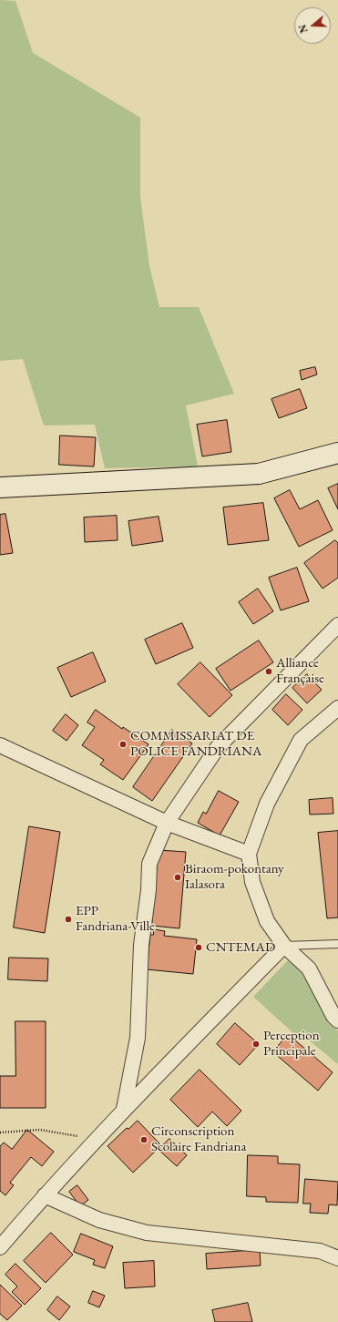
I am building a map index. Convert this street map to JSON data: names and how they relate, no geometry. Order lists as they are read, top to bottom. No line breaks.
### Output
{"places":["Alliance Française","COMMISSARIAT DE POLICE FANDRIANA","Biraom-pokontany Ialasora","EPP Fandriana-Ville","CNTEMAD","Perception Principale","Circonscription Scolaire Fandriana"],"north":"left"}
